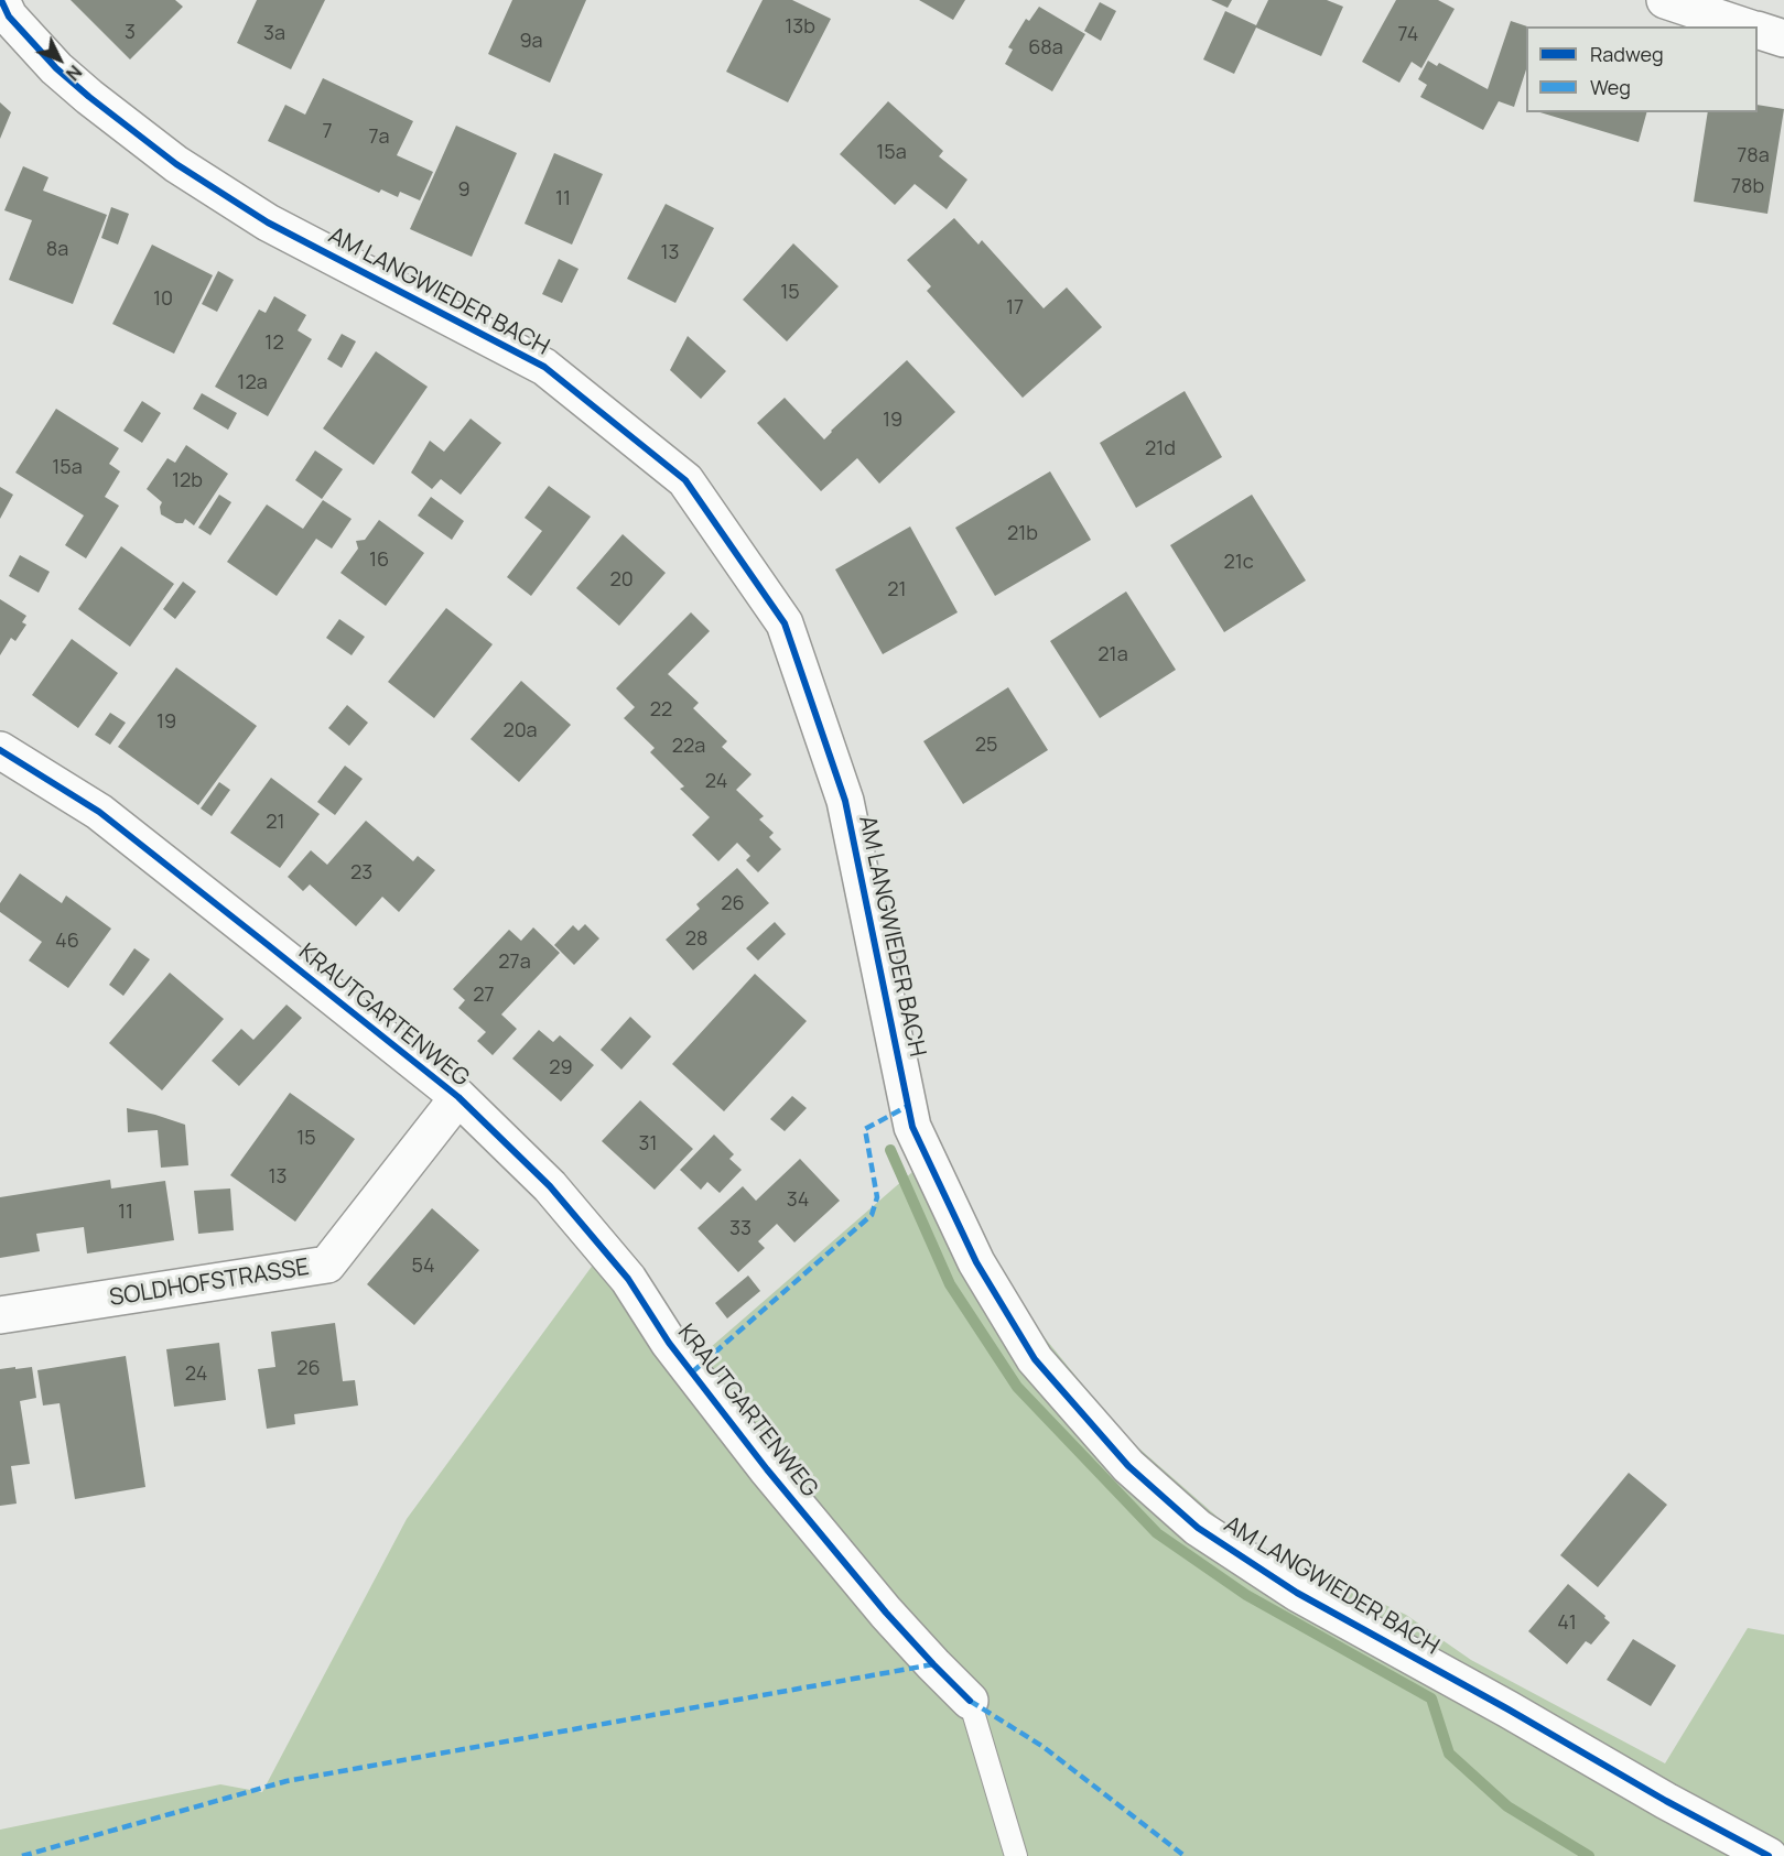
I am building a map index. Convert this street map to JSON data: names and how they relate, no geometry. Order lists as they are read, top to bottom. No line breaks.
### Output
{"streets":{"street":["AM LANGWIEDER BACH","KRAUTGARTENWEG","SOLDHOFSTRASSE"]},"crossings":[["KRAUTGARTENWEG","SOLDHOFSTRASSE"]],"house_numbers":["13b","3","3a","74","9a","68a","7","7a","15a","78a","78b","9","11","8a","13","15","10","17","12","12a","19","21d","15a","12b","21b","16","21c","20","21","21a","22","19","20a","25","22a","24","21","23","26","28","46","27a","27","29","15","31","13","34","11","33","54","26","24","41"],"legend":["Radweg","Weg"],"north":"bottom right"}
